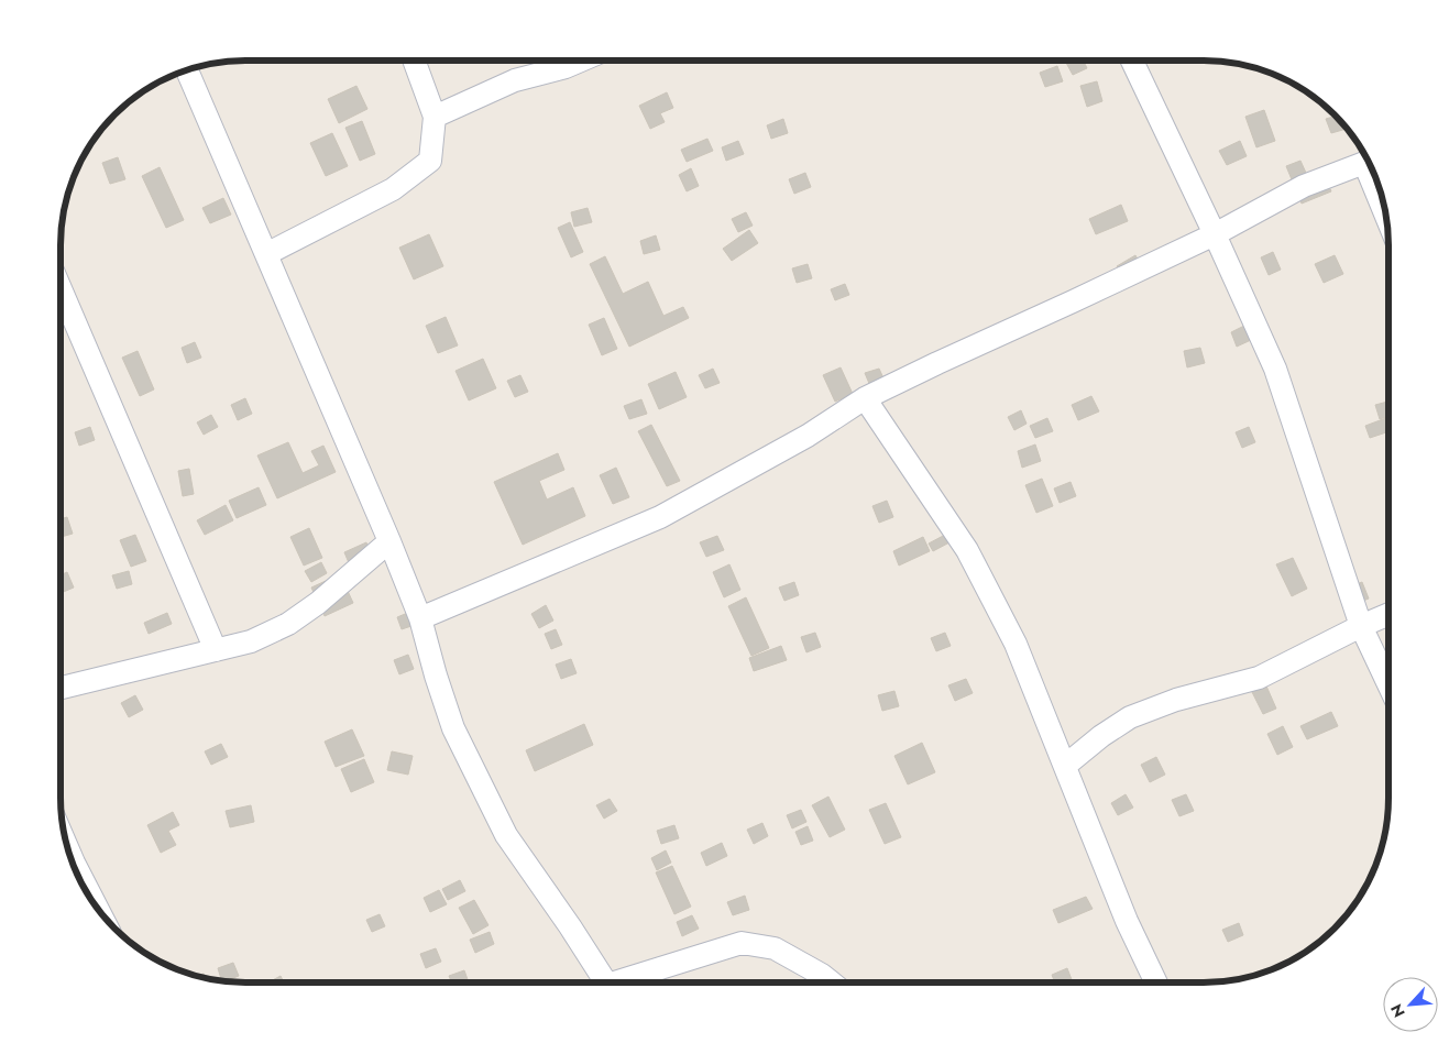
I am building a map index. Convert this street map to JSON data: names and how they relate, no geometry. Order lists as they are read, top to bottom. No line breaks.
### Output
{"north":"bottom left"}
